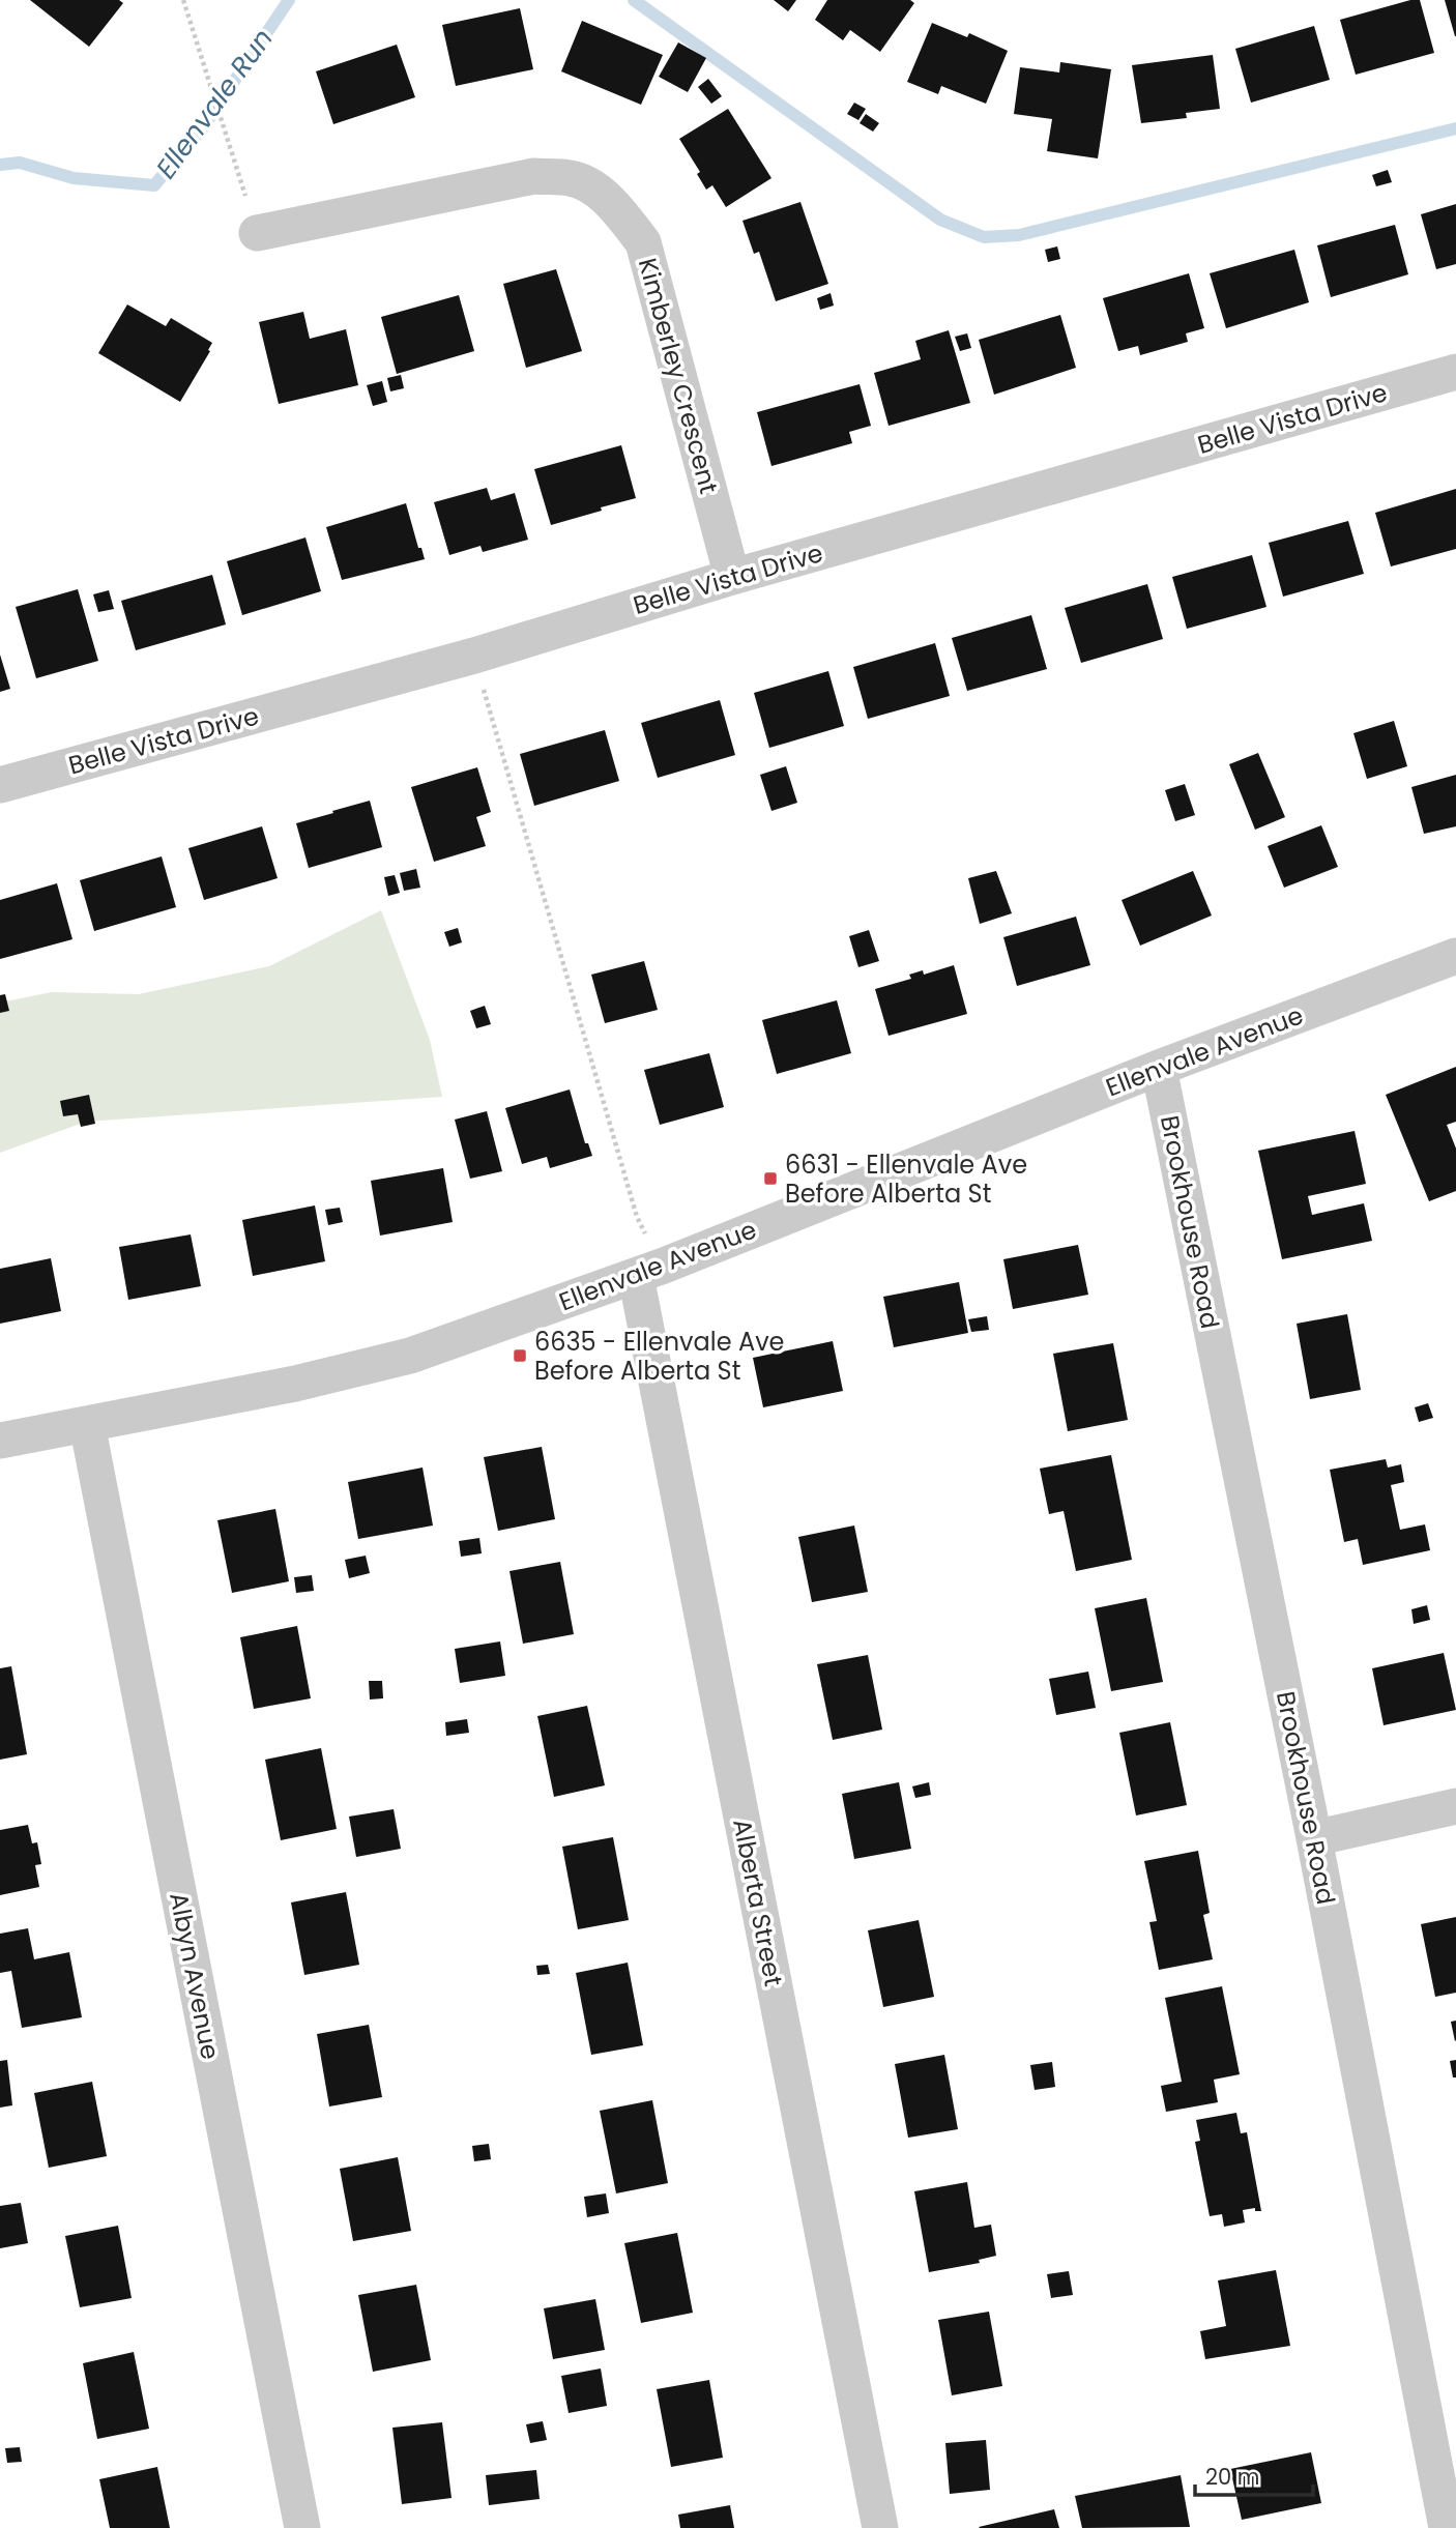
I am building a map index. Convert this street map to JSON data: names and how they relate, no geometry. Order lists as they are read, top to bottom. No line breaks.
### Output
{"streets":{"street":["Kimberley Crescent","Belle Vista Drive","Ellenvale Avenue","Brookhouse Road","Alberta Street","Albyn Avenue"]},"crossings":[["Kimberley Crescent","Belle Vista Drive"],["Ellenvale Avenue","Brookhouse Road"],["Ellenvale Avenue","Alberta Street"],["Ellenvale Avenue","Albyn Avenue"]],"water":["Ellenvale Run"],"places":{"transit":["6631 - Ellenvale Ave Before Alberta St","6635 - Ellenvale Ave Before Alberta St"]},"scale_bar":"20 m"}
